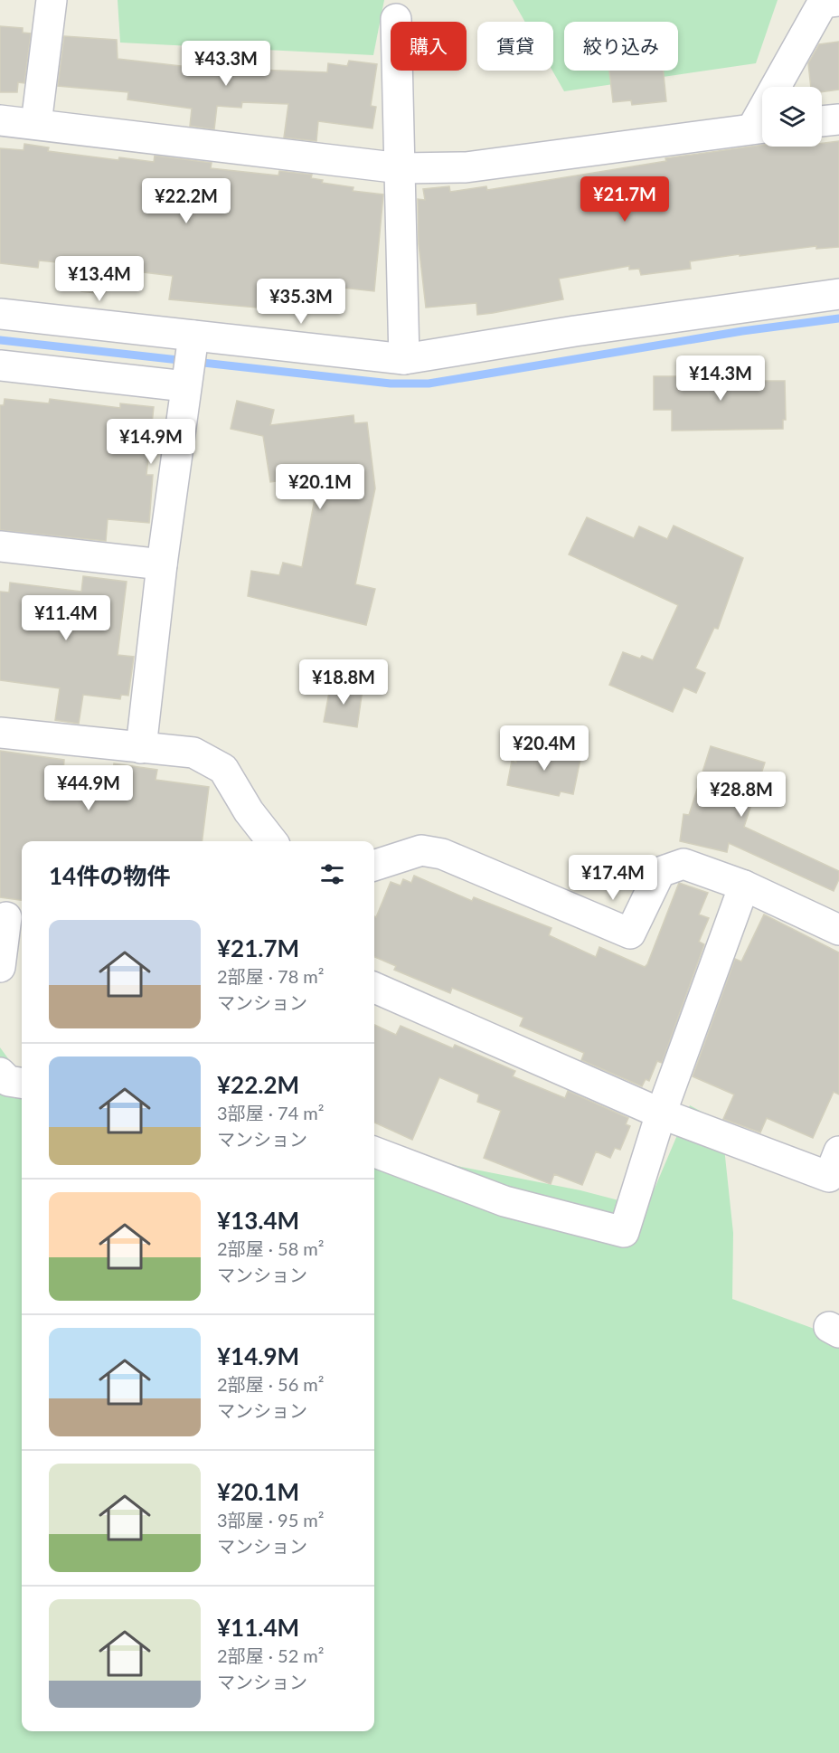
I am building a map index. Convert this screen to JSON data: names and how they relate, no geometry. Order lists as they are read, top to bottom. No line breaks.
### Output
{"page":{"chip":["購入","賃貸","絞り込み"],"price":["¥43.3M","¥21.7M","¥22.2M","¥13.4M","¥35.3M","¥14.3M","¥14.9M","¥20.1M","¥11.4M","¥18.8M","¥20.4M","¥44.9M","¥28.8M","¥17.4M"],"heading":"14件の物件","list":[{"name":"¥21.7M","note":"2部屋 · 78 m² · マンション"},{"name":"¥22.2M","note":"3部屋 · 74 m² · マンション"},{"name":"¥13.4M","note":"2部屋 · 58 m² · マンション"},{"name":"¥14.9M","note":"2部屋 · 56 m² · マンション"},{"name":"¥20.1M","note":"3部屋 · 95 m² · マンション"},{"name":"¥11.4M","note":"2部屋 · 52 m² · マンション"}]}}
